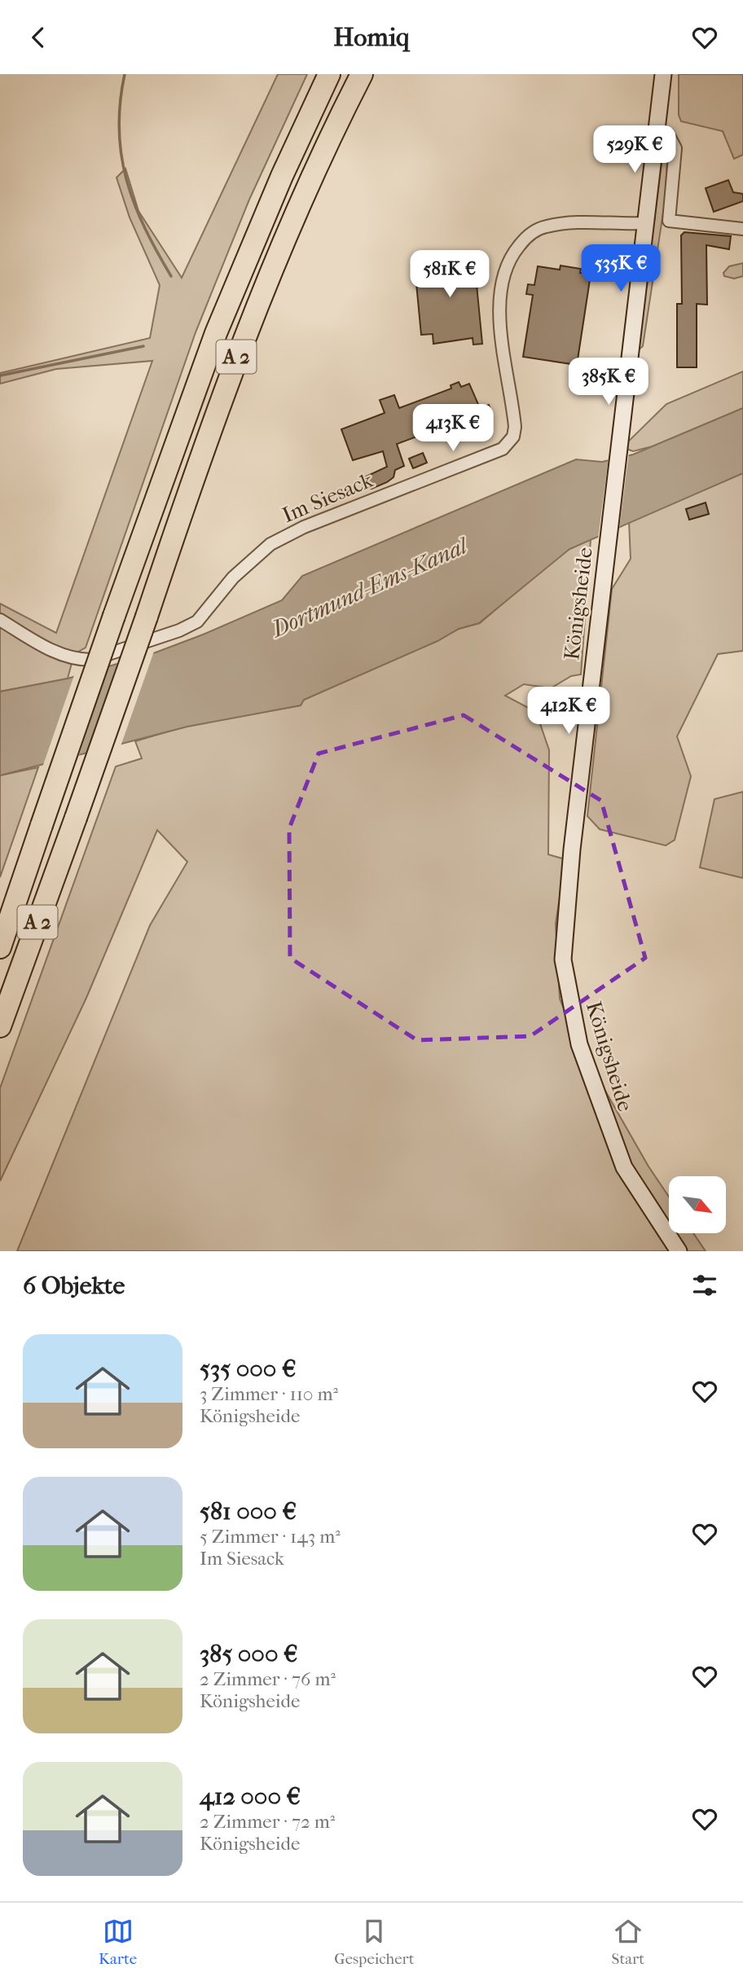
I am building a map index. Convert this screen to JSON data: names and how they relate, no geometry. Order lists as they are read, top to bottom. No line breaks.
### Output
{"streets":{"highway":["A 2"],"main road":["Königsheide"],"street":["Im Siesack"]},"crossings":[["Im Siesack","Königsheide"]],"water":["Dortmund-Ems-Kanal"],"north":"bottom right","page":{"header":"Homiq","price":["529K €","535K €","581K €","385K €","413K €","412K €"],"heading":"6 Objekte","list":[{"name":"535 000 €","note":"3 Zimmer · 110 m² · Königsheide"},{"name":"581 000 €","note":"5 Zimmer · 143 m² · Im Siesack"},{"name":"385 000 €","note":"2 Zimmer · 76 m² · Königsheide"},{"name":"412 000 €","note":"2 Zimmer · 72 m² · Königsheide"}],"tabs":["Karte","Gespeichert","Start"]}}
